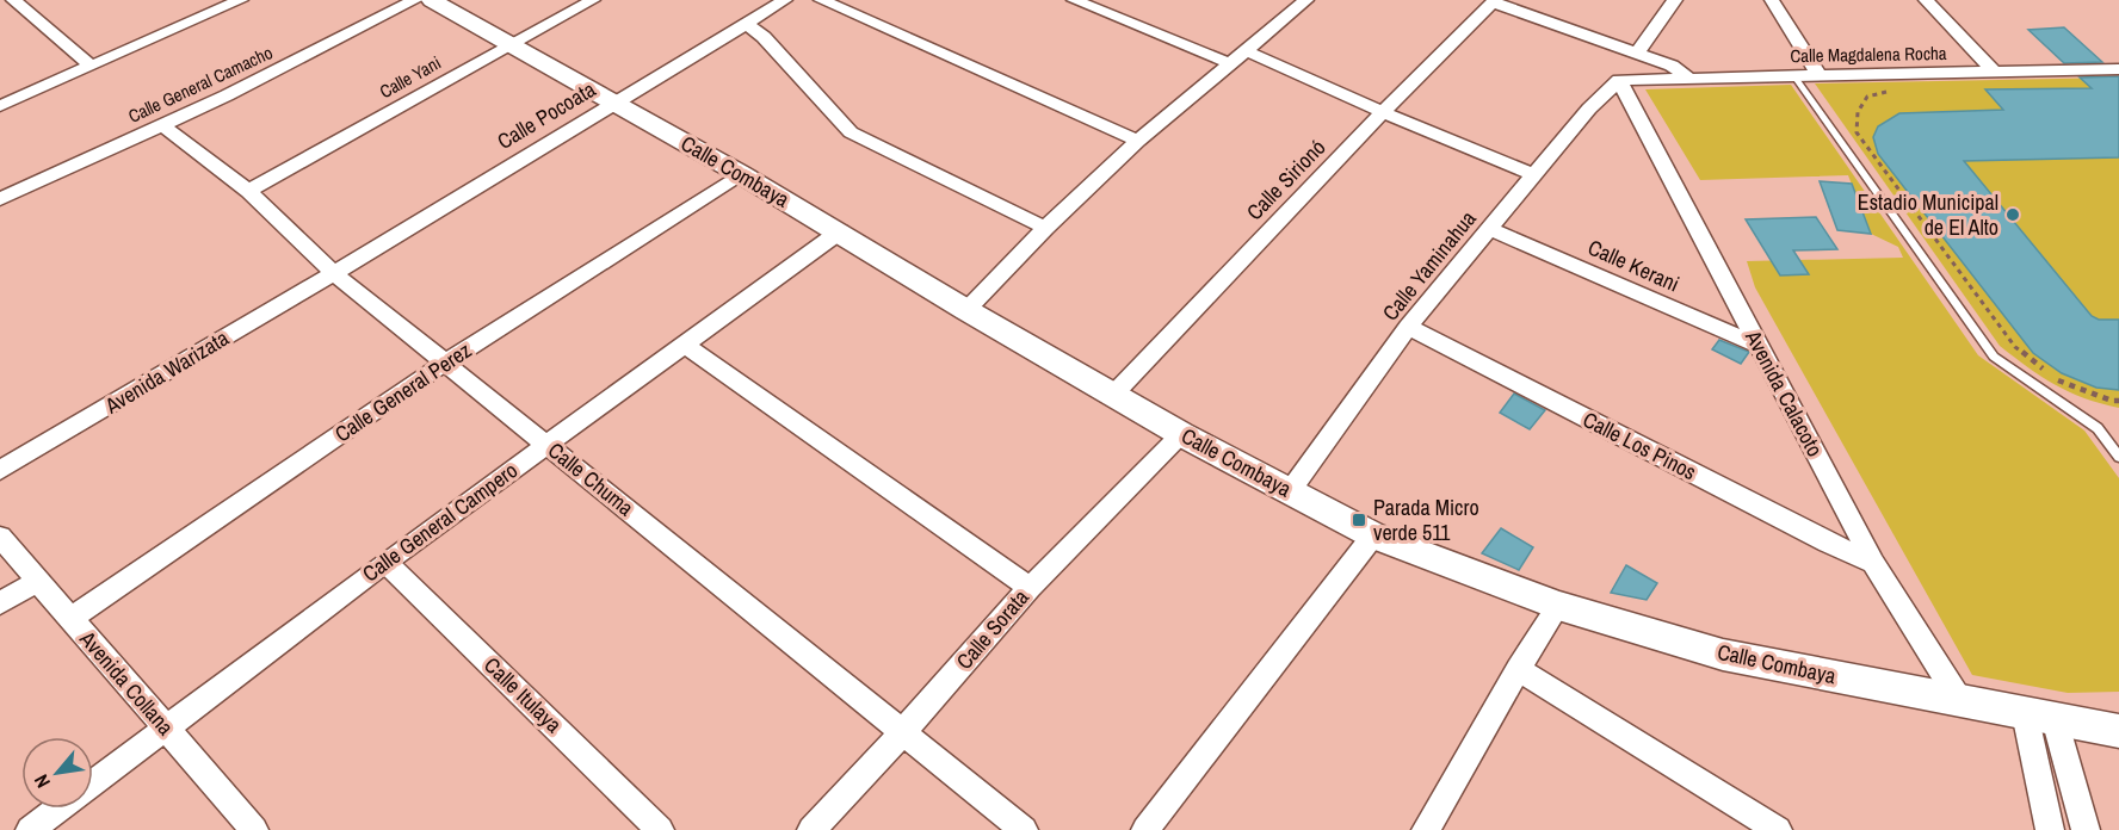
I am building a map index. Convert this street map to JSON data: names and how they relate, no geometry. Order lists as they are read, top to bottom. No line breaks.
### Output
{"streets":{"street":["Calle Magdalena Rocha","Calle Yani","Calle General Camacho","Calle Pocoata","Calle Combaya","Calle Sirionó","Calle Yaminahua","Calle Kerani","Avenida Warizata","Calle General Perez","Avenida Calacoto","Calle Los Pinos","Calle Chuma","Calle General Campero","Calle Sorata","Avenida Collana","Calle Itulaya"]},"crossings":[["Calle Magdalena Rocha","Calle Yaminahua"],["Calle Magdalena Rocha","Avenida Calacoto"],["Calle Yani","Calle Combaya"],["Calle Yani","Calle Chuma"],["Calle General Camacho","Calle Chuma"],["Calle Pocoata","Calle Combaya"],["Calle Pocoata","Avenida Warizata"],["Calle Pocoata","Calle Chuma"],["Calle Combaya","Calle Sirionó"],["Calle Combaya","Calle Yaminahua"],["Calle Combaya","Calle General Perez"],["Calle Combaya","Avenida Calacoto"],["Calle Combaya","Calle General Campero"],["Calle Combaya","Calle Sorata"],["Calle Yaminahua","Calle Kerani"],["Calle Yaminahua","Avenida Calacoto"],["Calle Yaminahua","Calle Los Pinos"],["Calle Kerani","Avenida Calacoto"],["Avenida Warizata","Calle Chuma"],["Calle General Perez","Calle Chuma"],["Calle General Perez","Avenida Collana"],["Avenida Calacoto","Calle Los Pinos"],["Calle Chuma","Calle General Campero"],["Calle Chuma","Calle Sorata"],["Calle General Campero","Avenida Collana"],["Calle General Campero","Calle Itulaya"]],"places":{"other":["Estadio Municipal de El Alto"],"transit":["Parada Micro verde 511"]},"north":"bottom left"}
